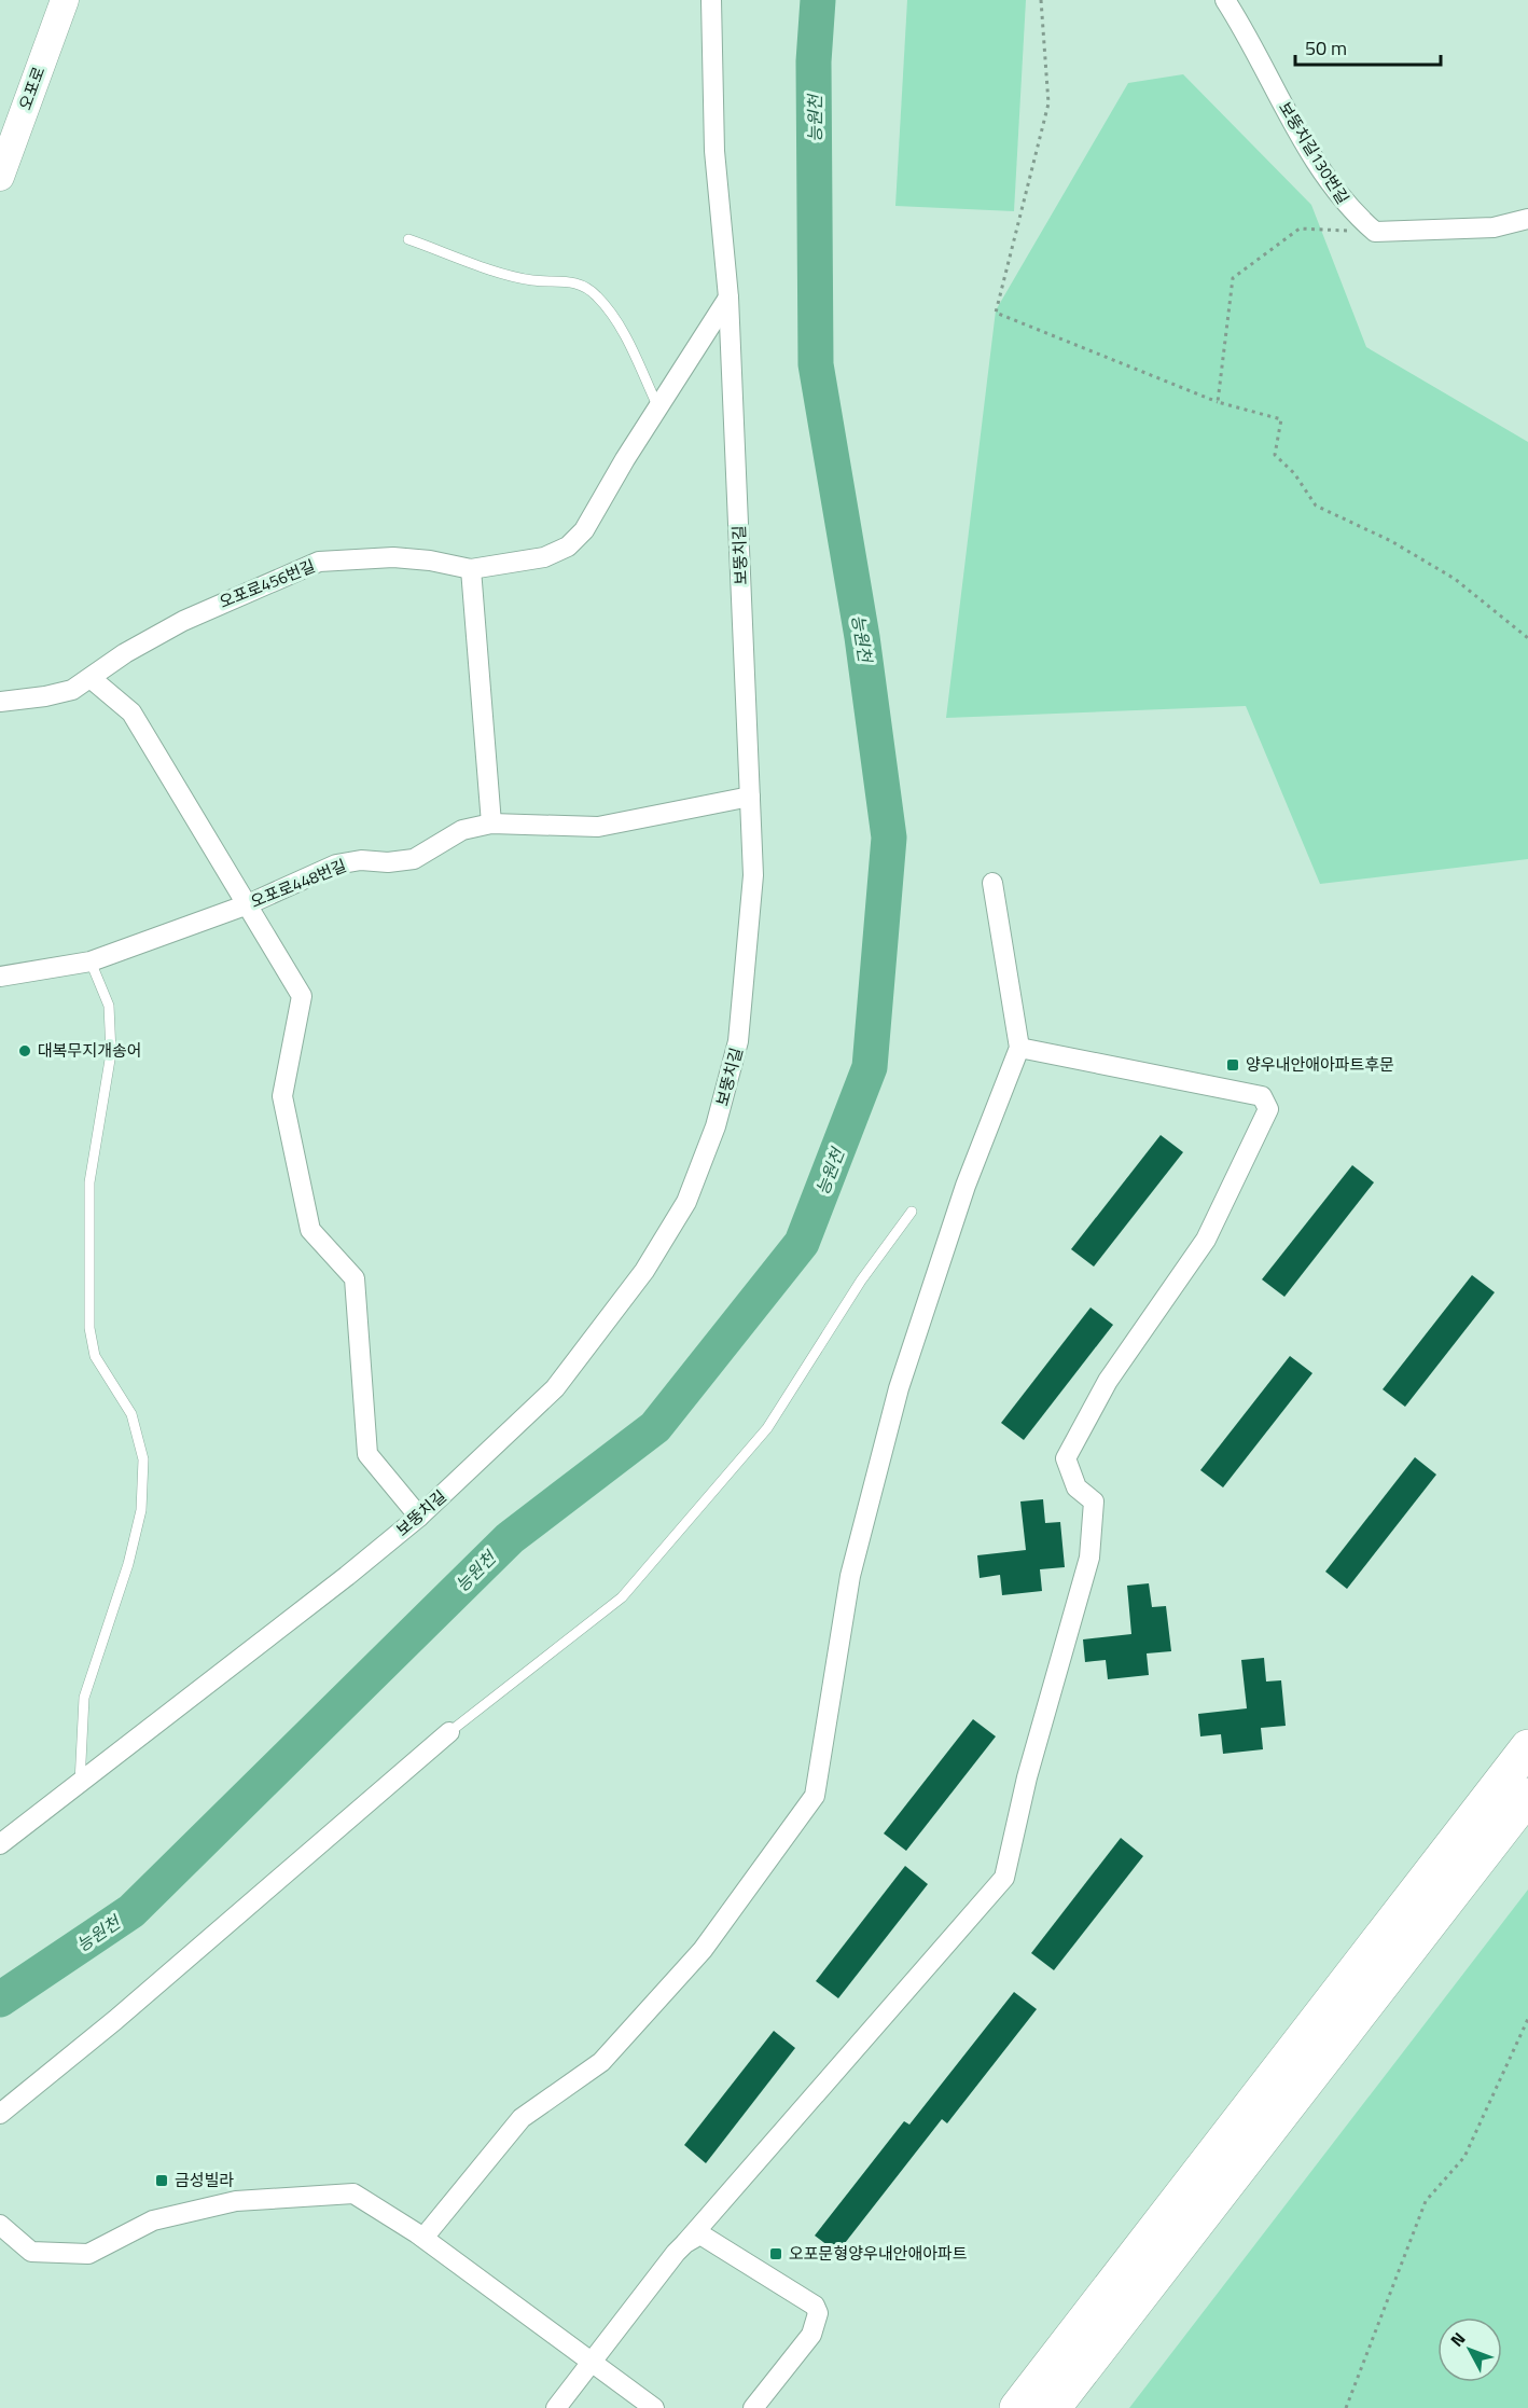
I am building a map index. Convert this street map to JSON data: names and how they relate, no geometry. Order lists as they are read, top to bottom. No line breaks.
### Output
{"streets":{"street":["오포로","보뚱치길130번길","보뚱치길","오포로456번길","오포로448번길"]},"crossings":[["보뚱치길","오포로456번길"],["보뚱치길","오포로448번길"]],"water":["능원천"],"places":{"other":["대복무지개송어"],"transit":["양우내안애아파트후문","금성빌라","오포문형양우내안애아파트"]},"scale_bar":"50 m","north":"top left"}
